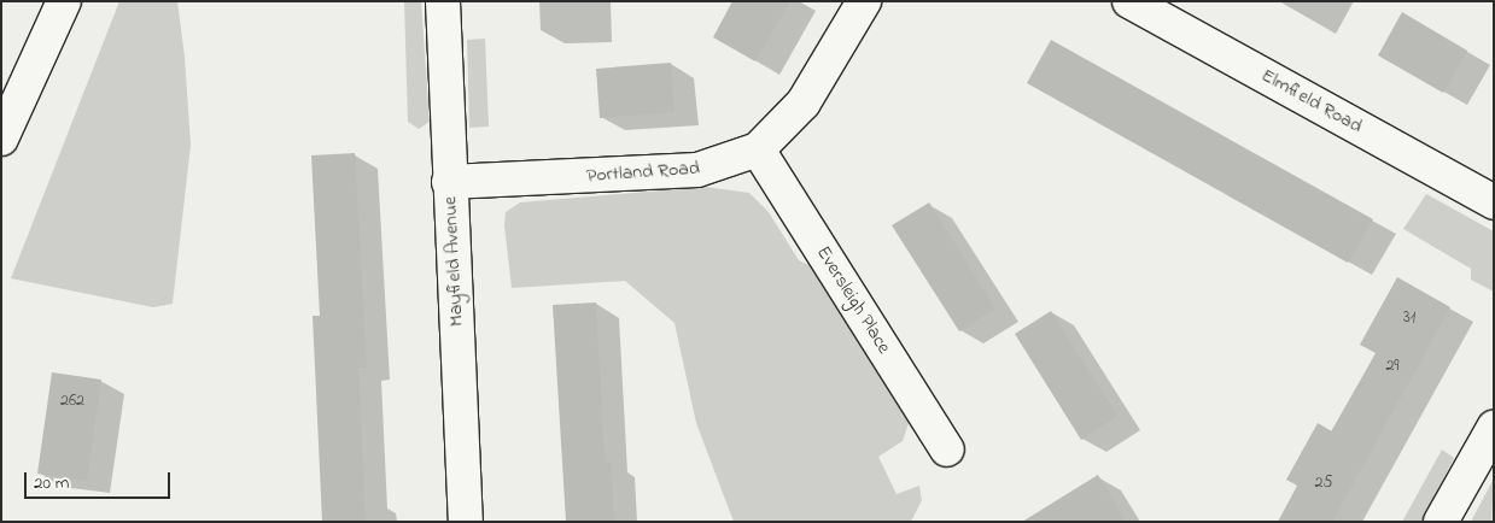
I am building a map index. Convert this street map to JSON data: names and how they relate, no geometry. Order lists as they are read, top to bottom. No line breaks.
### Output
{"streets":{"street":["Elmfield Road","Portland Road","Mayfield Avenue","Eversleigh Place"]},"crossings":[["Portland Road","Mayfield Avenue"],["Portland Road","Eversleigh Place"]],"house_numbers":["31","29","262","25"],"scale_bar":"20 m"}
